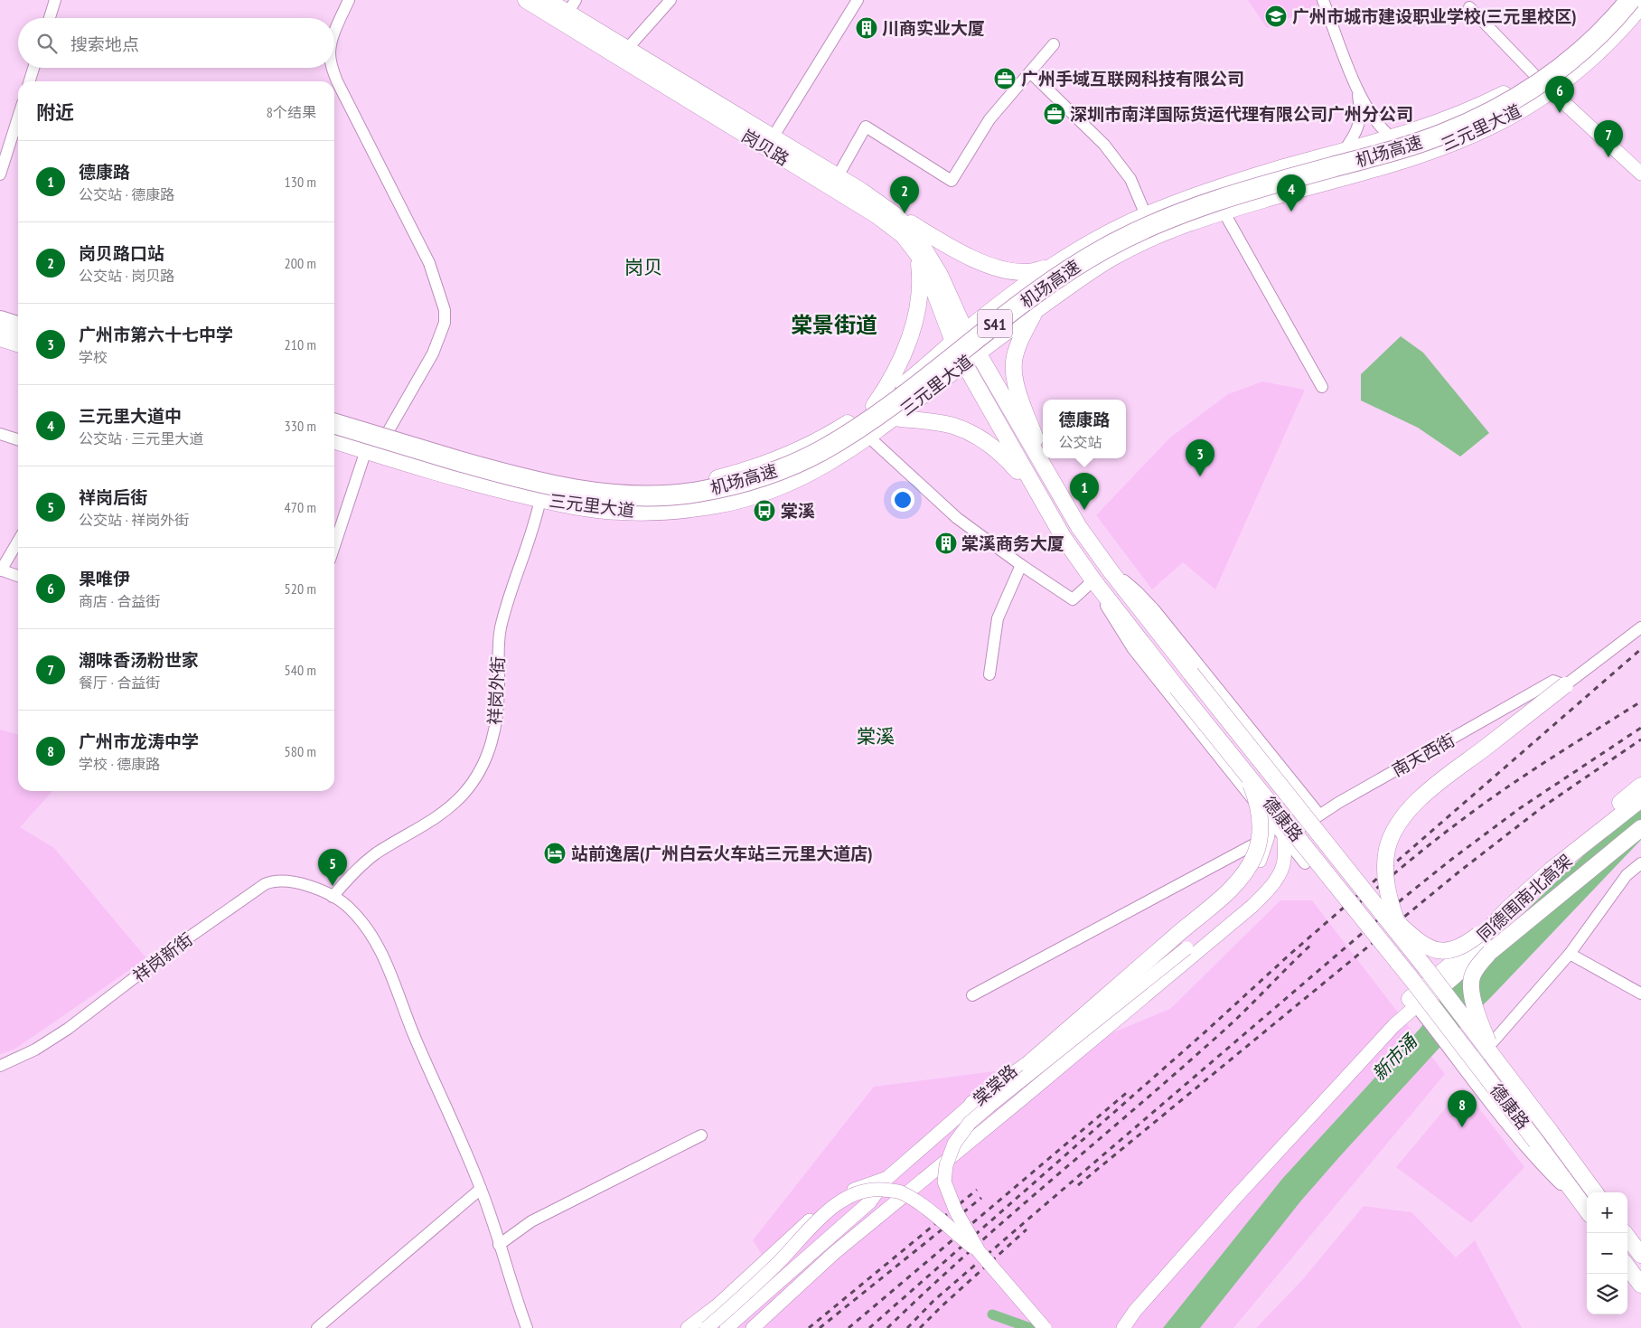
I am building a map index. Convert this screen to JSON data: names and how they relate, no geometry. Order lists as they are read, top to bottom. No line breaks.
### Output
{"streets":{"highway":["机场高速","S41"],"main road":["三元里大道","岗贝路","德康路","同德围南北高架"],"street":["祥岗外街","南天西街","祥岗新街","棠棠路"]},"crossings":[["三元里大道","岗贝路"],["三元里大道","祥岗外街"],["三元里大道","德康路"],["岗贝路","德康路"],["祥岗外街","祥岗新街"],["南天西街","棠棠路"]],"districts":["岗贝","棠景街道","棠溪"],"water":["新市涌"],"places":{"school or university":["广州市城市建设职业学校(三元里校区)"],"building":["川商实业大厦","棠溪商务大厦"],"office":["广州手域互联网科技有限公司","深圳市南洋国际货运代理有限公司广州分公司"],"bus stop":["棠溪"],"hotel":["站前逸居(广州白云火车站三元里大道店)"]},"page":{"search":"搜索地点","pins":["6","7","4","2","3","1","5","8"],"heading":["附近","8个结果"],"list":[{"mark":"1","name":"德康路","note":"公交站 · 德康路","value":"130 m"},{"mark":"2","name":"岗贝路口站","note":"公交站 · 岗贝路","value":"200 m"},{"mark":"3","name":"广州市第六十七中学","note":"学校","value":"210 m"},{"mark":"4","name":"三元里大道中","note":"公交站 · 三元里大道","value":"330 m"},{"mark":"5","name":"祥岗后街","note":"公交站 · 祥岗外街","value":"470 m"},{"mark":"6","name":"果唯伊","note":"商店 · 合益街","value":"520 m"},{"mark":"7","name":"潮味香汤粉世家","note":"餐厅 · 合益街","value":"540 m"},{"mark":"8","name":"广州市龙涛中学","note":"学校 · 德康路","value":"580 m"}],"popup":["德康路","公交站"],"map_buttons":["+","−"]}}
